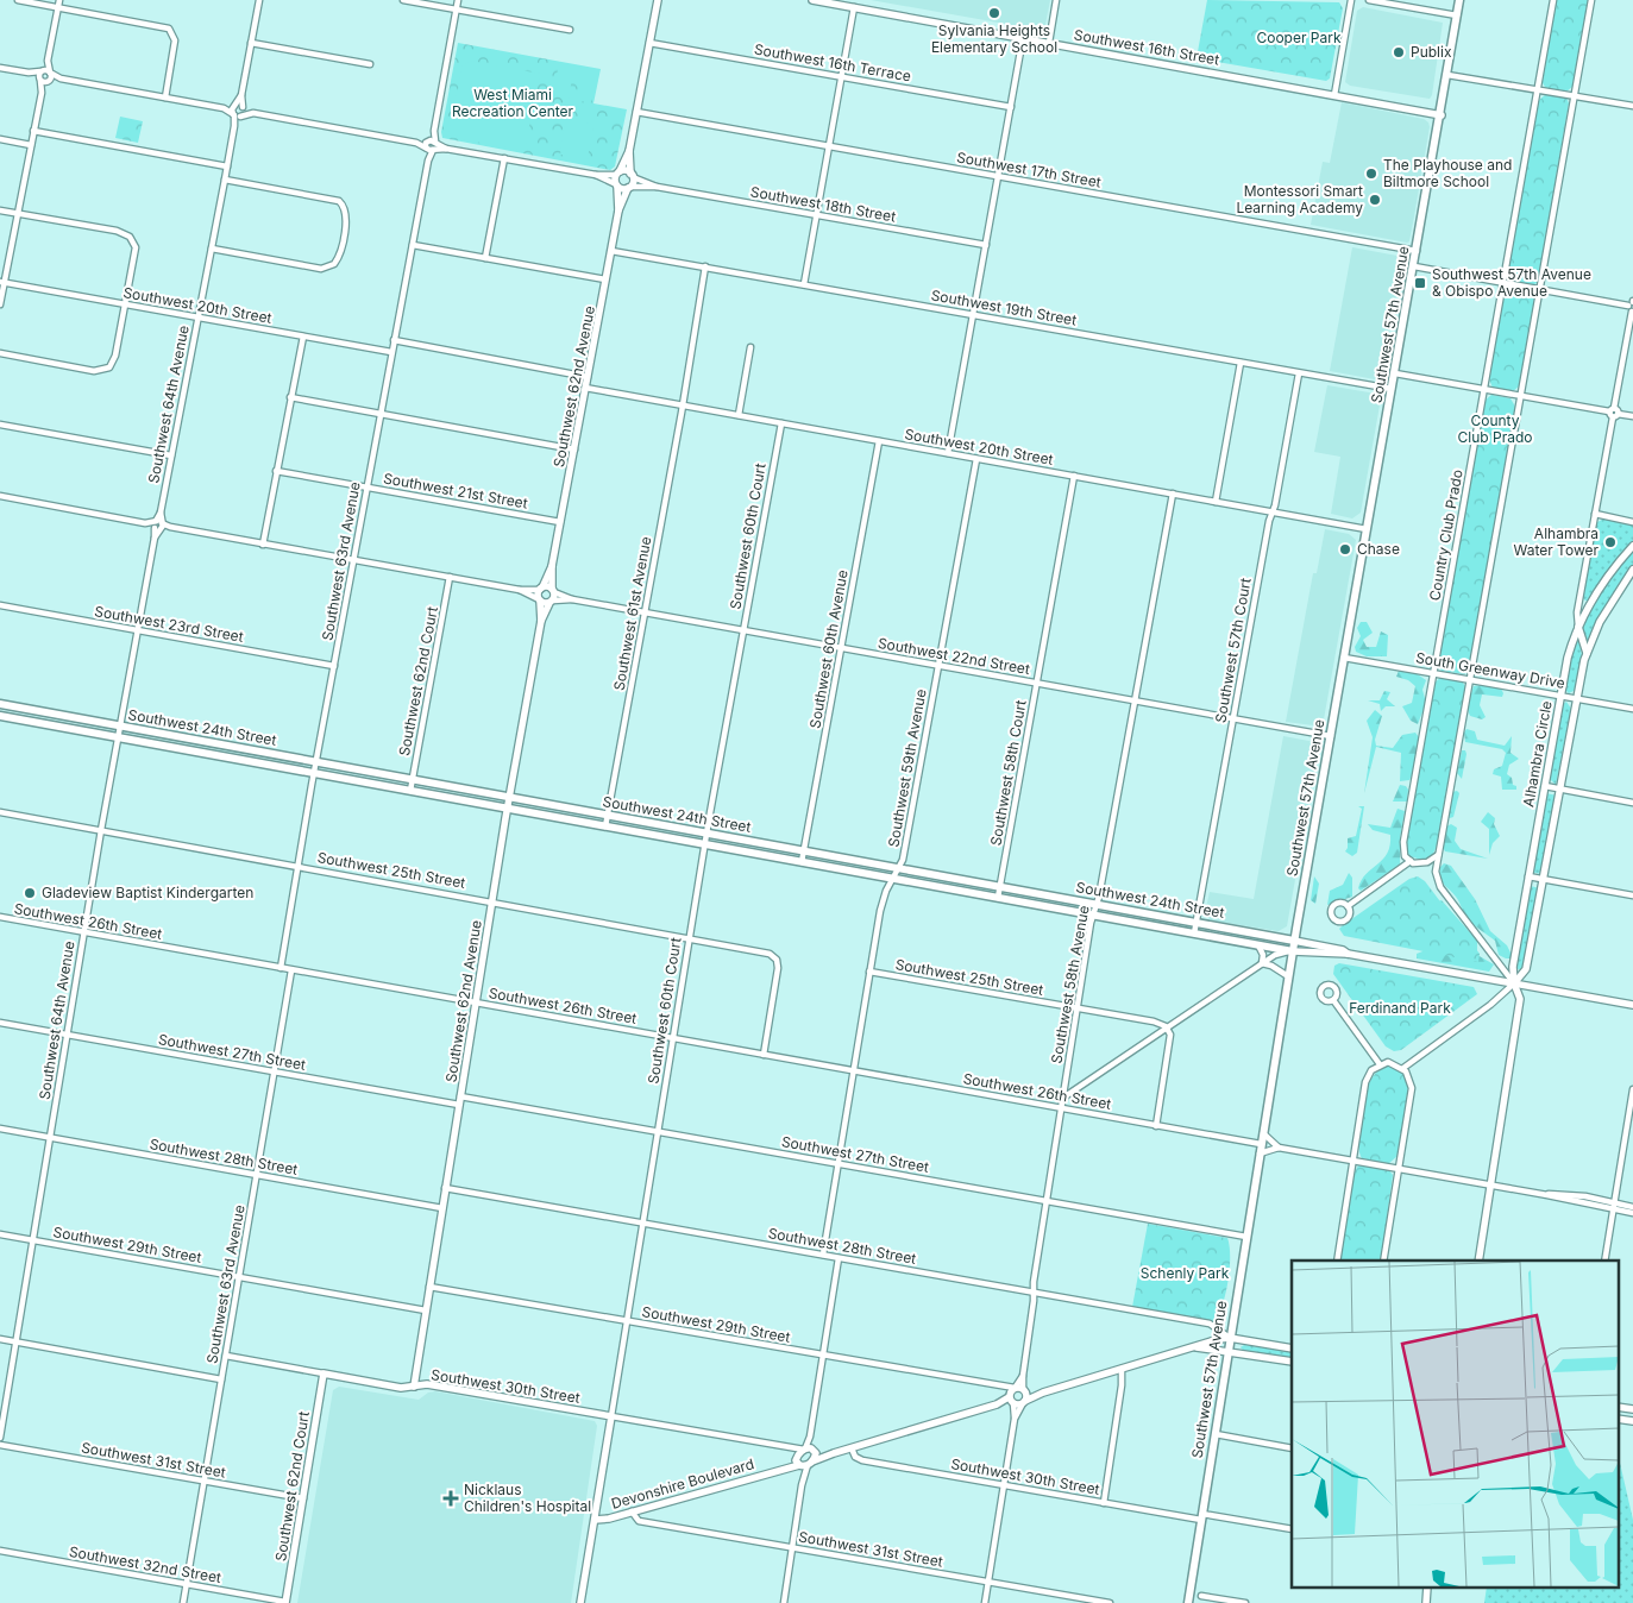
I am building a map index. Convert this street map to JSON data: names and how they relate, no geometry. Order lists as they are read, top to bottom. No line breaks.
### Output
{"streets":{"main road":["Southwest 57th Avenue","Southwest 24th Street"],"street":["Southwest 16th Street","Southwest 16th Terrace","Southwest 17th Street","Southwest 18th Street","Southwest 20th Street","Southwest 19th Street","Southwest 62nd Avenue","Southwest 64th Avenue","Southwest 21st Street","Country Club Prado","Southwest 60th Court","Southwest 63rd Avenue","Southwest 61st Avenue","Southwest 23rd Street","Southwest 60th Avenue","Southwest 57th Court","Southwest 22nd Street","South Greenway Drive","Southwest 62nd Court","Alhambra Circle","Southwest 59th Avenue","Southwest 58th Court","Southwest 25th Street","Southwest 26th Street","Southwest 58th Avenue","Southwest 27th Street","Southwest 28th Street","Southwest 29th Street","Southwest 30th Street","Southwest 31st Street","Devonshire Boulevard","Southwest 32nd Street"]},"crossings":[["Southwest 16th Street","Southwest 57th Avenue"],["Southwest 17th Street","Southwest 57th Avenue"],["Southwest 18th Street","Southwest 62nd Avenue"],["Southwest 20th Street","Southwest 57th Avenue"],["Southwest 20th Street","Southwest 62nd Avenue"],["Southwest 20th Street","Southwest 64th Avenue"],["Southwest 20th Street","Southwest 60th Court"],["Southwest 20th Street","Southwest 63rd Avenue"],["Southwest 20th Street","Southwest 61st Avenue"],["Southwest 20th Street","Southwest 60th Avenue"],["Southwest 20th Street","Southwest 57th Court"],["Southwest 20th Street","Southwest 59th Avenue"],["Southwest 20th Street","Southwest 58th Court"],["Southwest 20th Street","Southwest 58th Avenue"],["Southwest 19th Street","Southwest 57th Avenue"],["Southwest 19th Street","Southwest 62nd Avenue"],["Southwest 19th Street","Southwest 61st Avenue"],["Southwest 19th Street","Southwest 57th Court"],["Southwest 57th Avenue","Southwest 22nd Street"],["Southwest 57th Avenue","South Greenway Drive"],["Southwest 57th Avenue","Southwest 24th Street"],["Southwest 57th Avenue","Southwest 26th Street"],["Southwest 57th Avenue","Southwest 27th Street"],["Southwest 57th Avenue","Southwest 28th Street"],["Southwest 57th Avenue","Southwest 30th Street"],["Southwest 62nd Avenue","Southwest 21st Street"],["Southwest 62nd Avenue","Southwest 22nd Street"],["Southwest 62nd Avenue","Southwest 24th Street"],["Southwest 62nd Avenue","Southwest 25th Street"],["Southwest 62nd Avenue","Southwest 26th Street"],["Southwest 62nd Avenue","Southwest 27th Street"],["Southwest 62nd Avenue","Southwest 28th Street"],["Southwest 62nd Avenue","Southwest 29th Street"],["Southwest 62nd Avenue","Southwest 30th Street"],["Southwest 64th Avenue","Southwest 23rd Street"],["Southwest 64th Avenue","Southwest 24th Street"],["Southwest 64th Avenue","Southwest 25th Street"],["Southwest 64th Avenue","Southwest 26th Street"],["Southwest 64th Avenue","Southwest 27th Street"],["Southwest 64th Avenue","Southwest 28th Street"],["Southwest 64th Avenue","Southwest 29th Street"],["Southwest 21st Street","Southwest 63rd Avenue"],["Country Club Prado","South Greenway Drive"],["Southwest 60th Court","Southwest 22nd Street"],["Southwest 60th Court","Southwest 24th Street"],["Southwest 60th Court","Southwest 25th Street"],["Southwest 60th Court","Southwest 26th Street"],["Southwest 60th Court","Southwest 27th Street"],["Southwest 60th Court","Southwest 28th Street"],["Southwest 60th Court","Southwest 29th Street"],["Southwest 60th Court","Southwest 30th Street"],["Southwest 60th Court","Devonshire Boulevard"],["Southwest 63rd Avenue","Southwest 23rd Street"],["Southwest 63rd Avenue","Southwest 24th Street"],["Southwest 63rd Avenue","Southwest 25th Street"],["Southwest 63rd Avenue","Southwest 26th Street"],["Southwest 63rd Avenue","Southwest 27th Street"],["Southwest 63rd Avenue","Southwest 28th Street"],["Southwest 63rd Avenue","Southwest 29th Street"],["Southwest 63rd Avenue","Southwest 30th Street"],["Southwest 63rd Avenue","Southwest 31st Street"],["Southwest 63rd Avenue","Southwest 32nd Street"],["Southwest 61st Avenue","Southwest 22nd Street"],["Southwest 61st Avenue","Southwest 24th Street"],["Southwest 60th Avenue","Southwest 22nd Street"],["Southwest 60th Avenue","Southwest 24th Street"],["Southwest 57th Court","Southwest 22nd Street"],["Southwest 57th Court","Southwest 24th Street"],["Southwest 22nd Street","Southwest 59th Avenue"],["Southwest 22nd Street","Southwest 58th Court"],["Southwest 22nd Street","Southwest 58th Avenue"],["South Greenway Drive","Alhambra Circle"],["Southwest 62nd Court","Southwest 24th Street"],["Southwest 62nd Court","Southwest 30th Street"],["Southwest 62nd Court","Southwest 31st Street"],["Southwest 62nd Court","Southwest 32nd Street"],["Southwest 24th Street","Alhambra Circle"],["Southwest 24th Street","Southwest 59th Avenue"],["Southwest 24th Street","Southwest 58th Court"],["Southwest 24th Street","Southwest 58th Avenue"],["Southwest 59th Avenue","Southwest 25th Street"],["Southwest 59th Avenue","Southwest 26th Street"],["Southwest 59th Avenue","Southwest 27th Street"],["Southwest 59th Avenue","Southwest 28th Street"],["Southwest 25th Street","Southwest 26th Street"],["Southwest 25th Street","Southwest 58th Avenue"],["Southwest 26th Street","Southwest 58th Avenue"],["Southwest 58th Avenue","Southwest 27th Street"],["Southwest 58th Avenue","Southwest 28th Street"],["Southwest 58th Avenue","Southwest 29th Street"],["Southwest 30th Street","Devonshire Boulevard"],["Southwest 31st Street","Devonshire Boulevard"]],"parks":["Cooper Park","West Miami Recreation Center","County Club Prado","Ferdinand Park","Schenly Park"],"places":{"other":["Sylvania Heights Elementary School","Publix","The Playhouse and Biltmore School","Montessori Smart Learning Academy","Alhambra Water Tower","Chase","Gladeview Baptist Kindergarten"],"transit":["Southwest 57th Avenue & Obispo Avenue"],"health":["Nicklaus Children's Hospital"]}}
